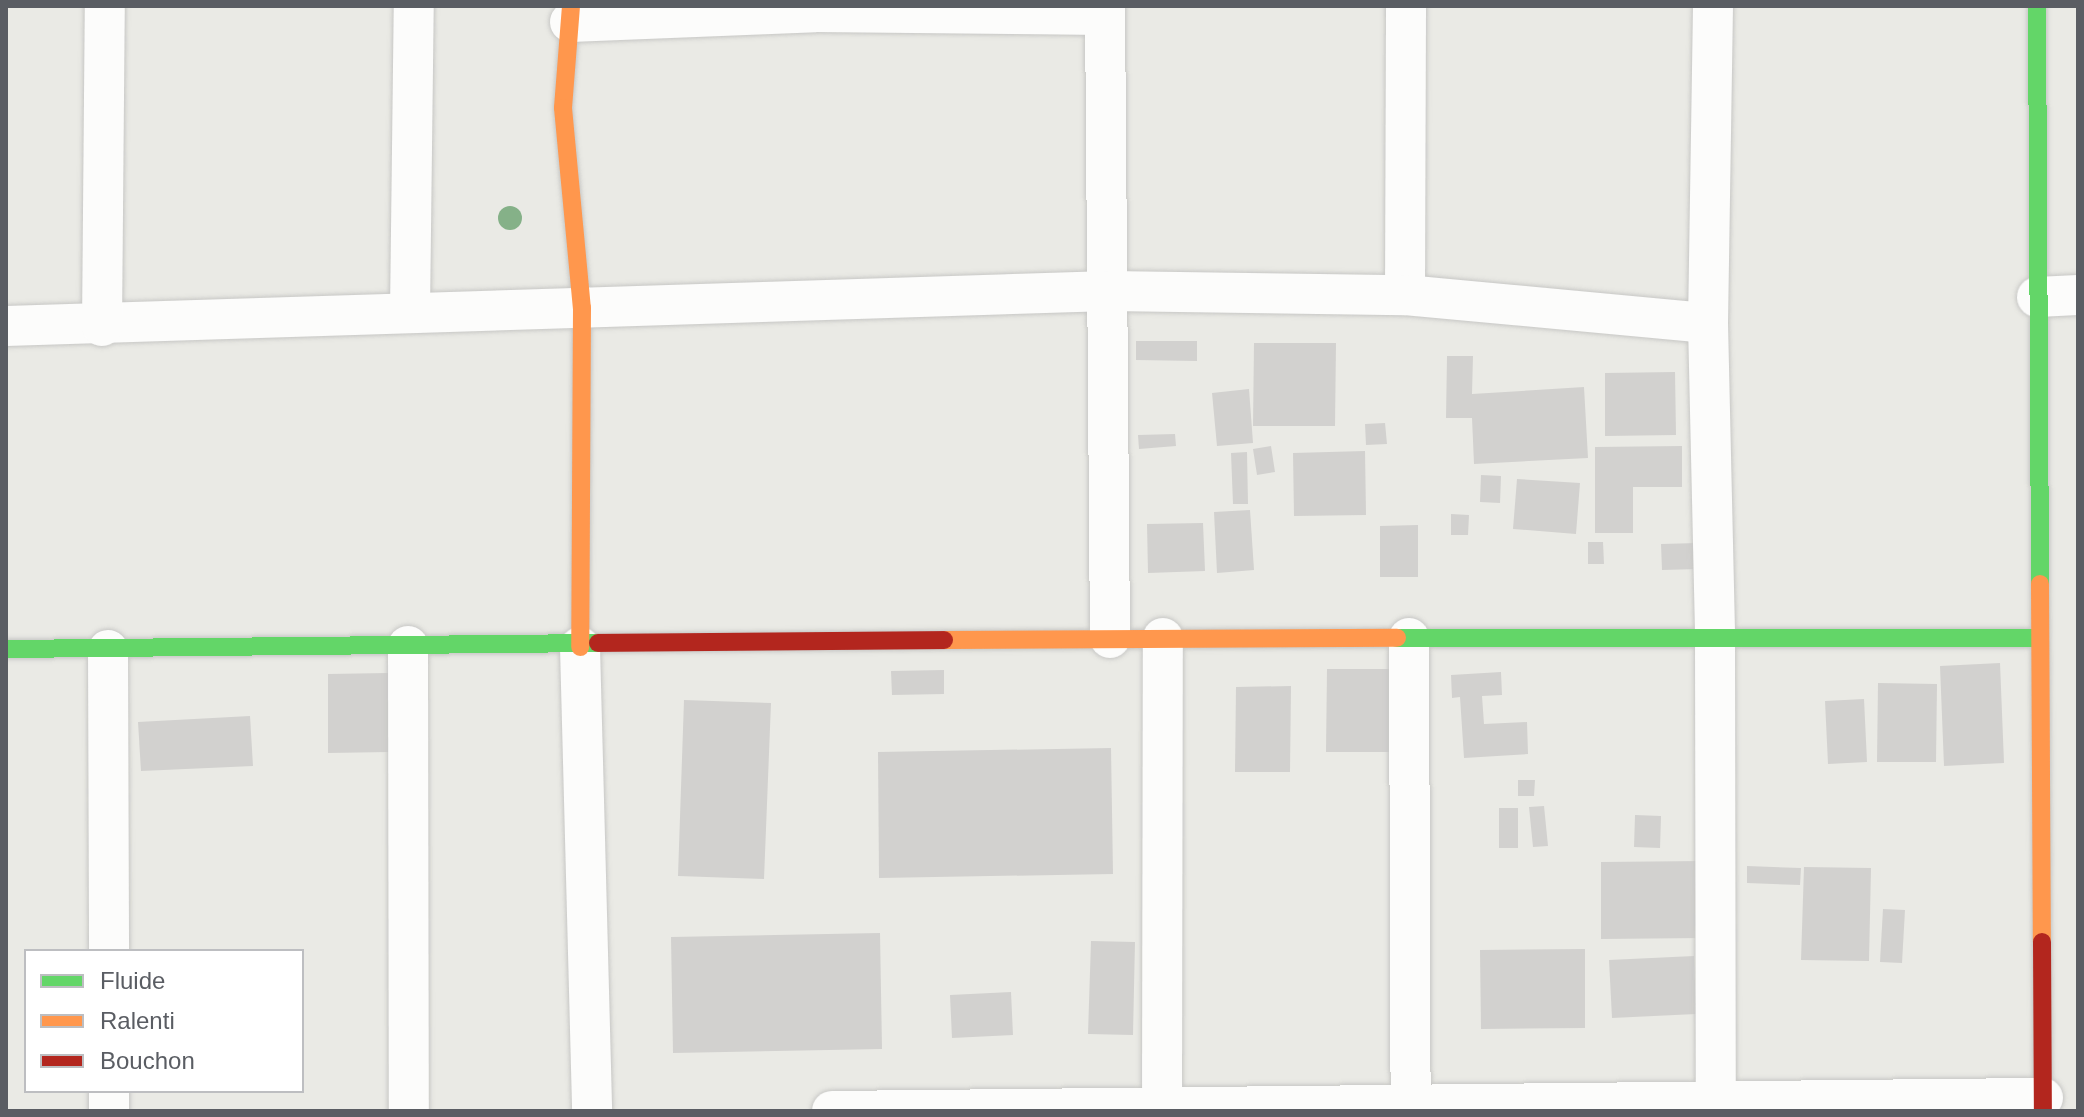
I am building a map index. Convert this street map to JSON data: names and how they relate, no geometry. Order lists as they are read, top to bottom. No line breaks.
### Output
{"legend":["Fluide","Ralenti","Bouchon"]}
